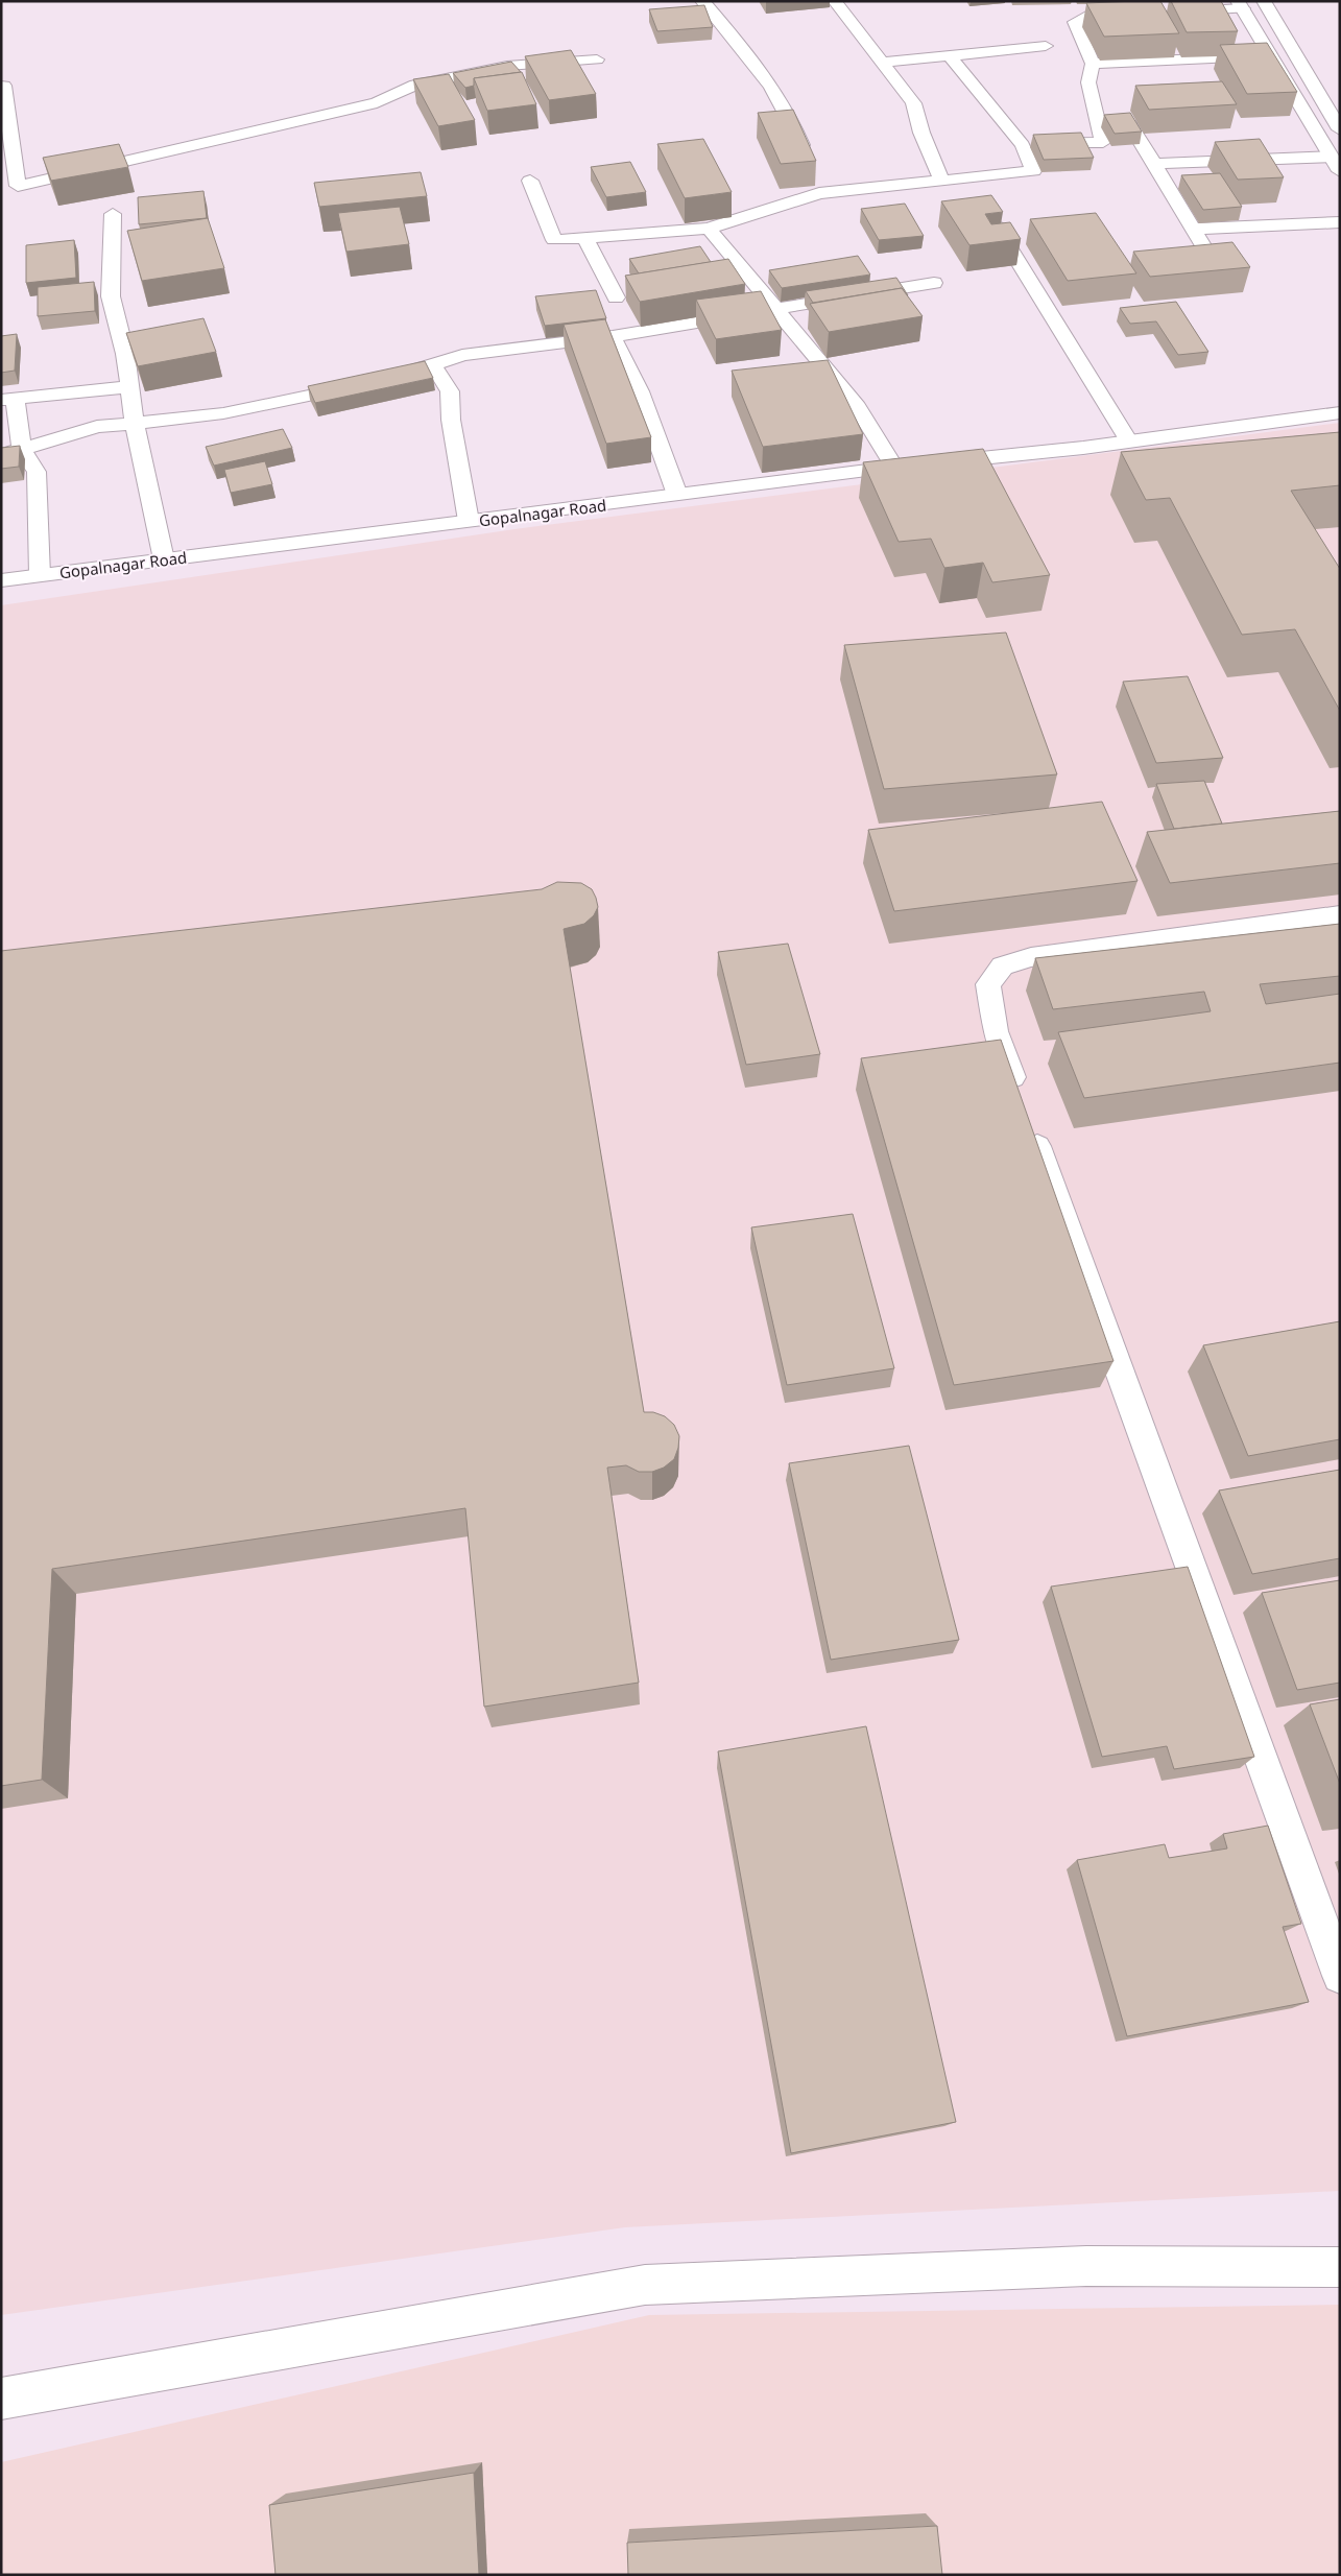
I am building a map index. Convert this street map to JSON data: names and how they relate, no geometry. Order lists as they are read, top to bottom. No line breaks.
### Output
{"streets":{"main road":["Gopalnagar Road"]}}
